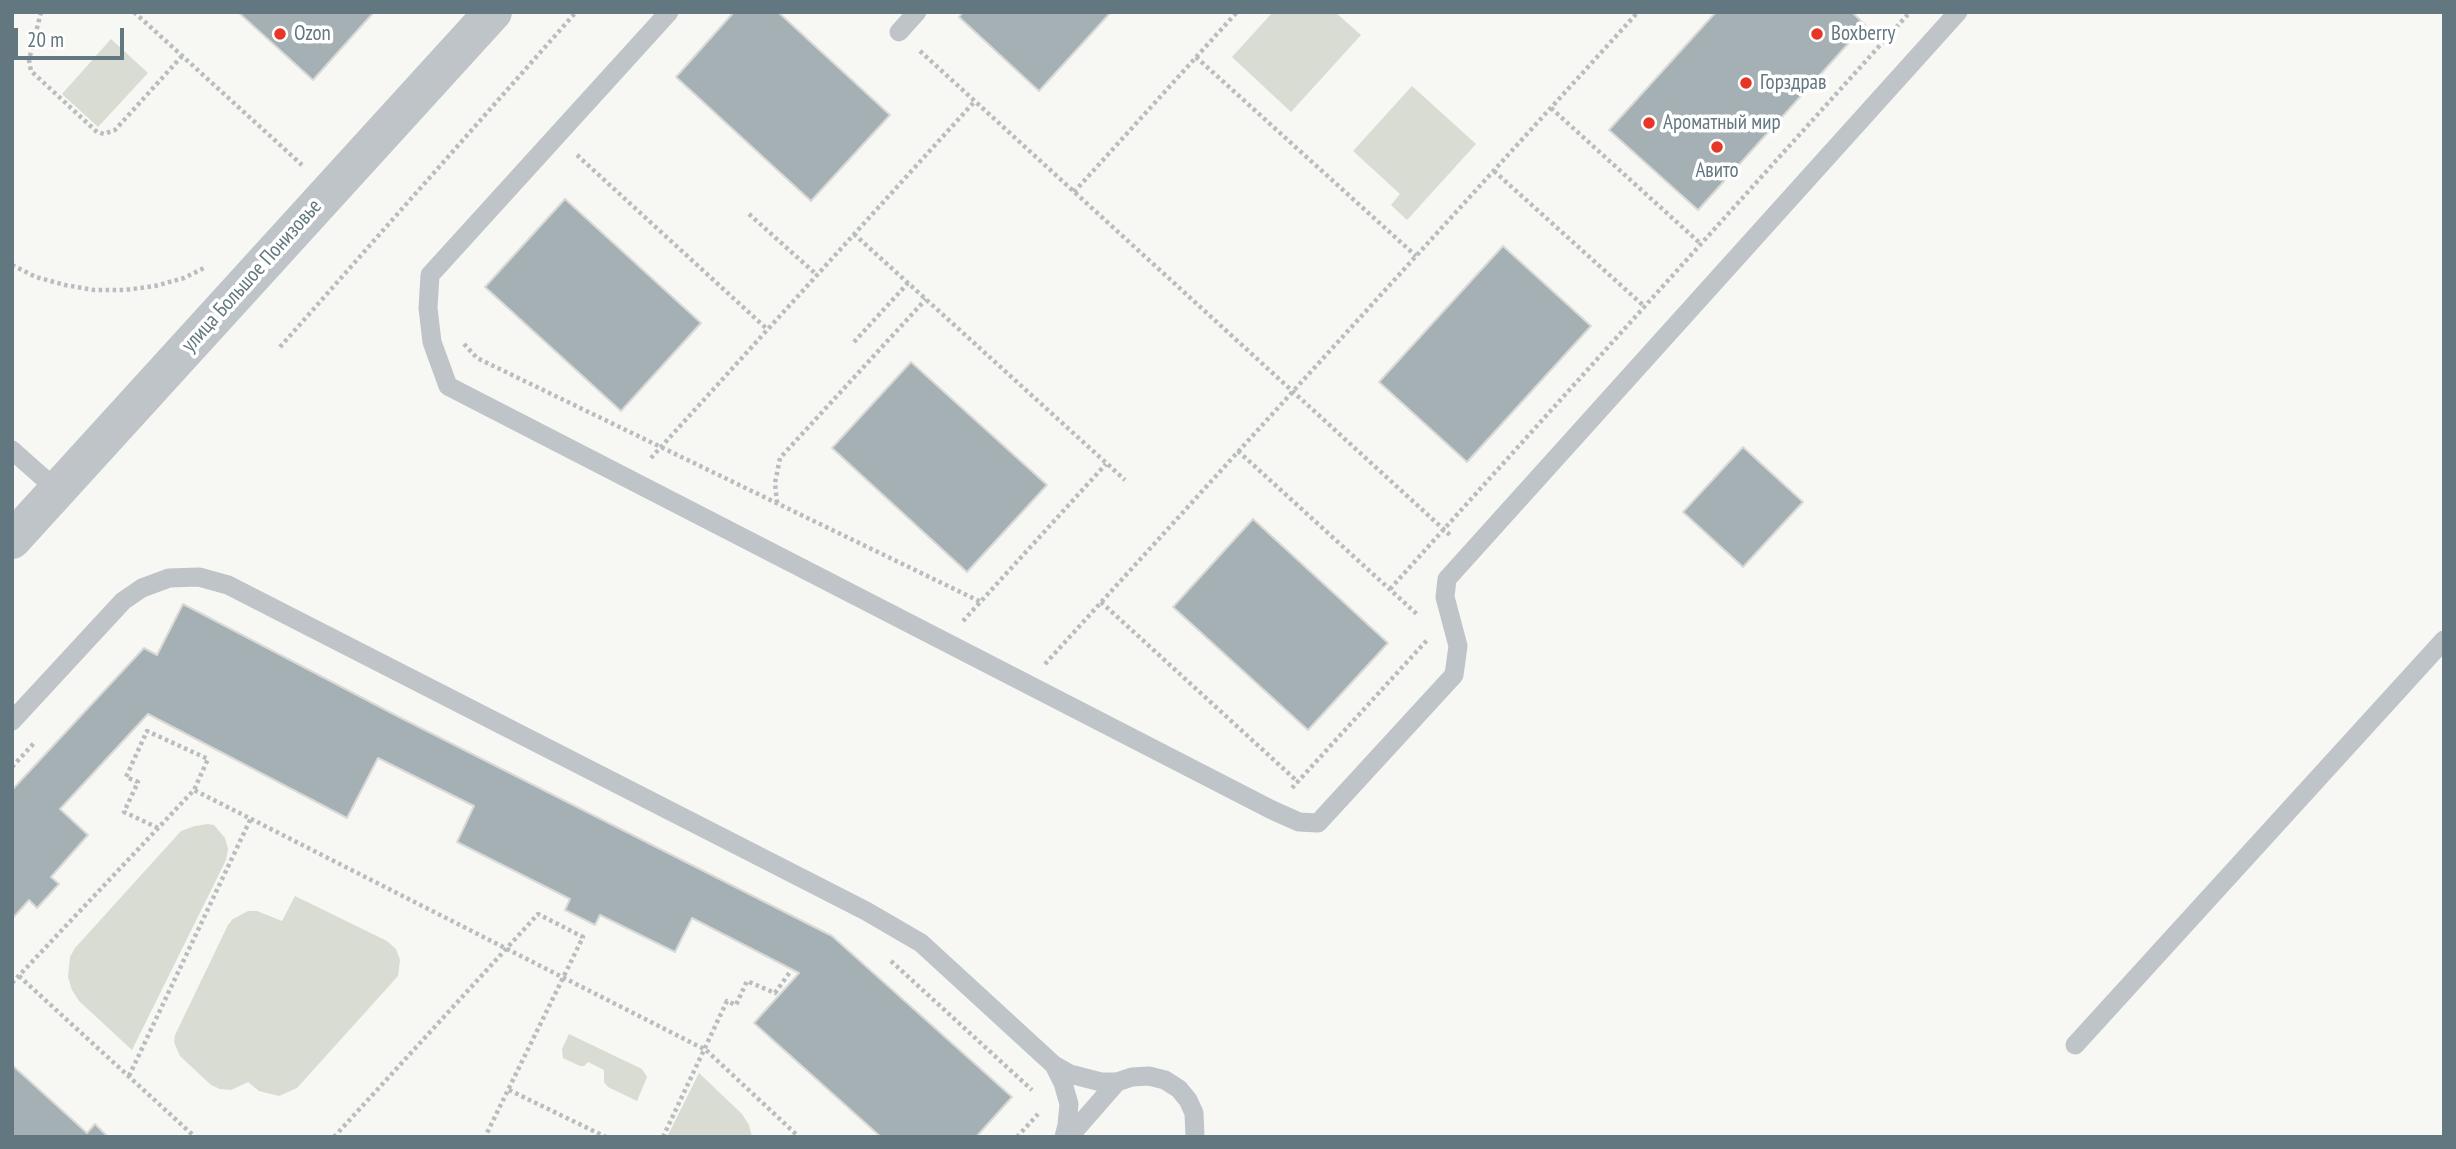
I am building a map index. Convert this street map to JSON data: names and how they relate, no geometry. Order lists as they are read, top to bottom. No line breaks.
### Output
{"streets":{"street":["улица Большое Понизовье"]},"places":["Ozon","Boxberry","Горздрав","Ароматный мир","Авито"],"scale_bar":"20 m"}
